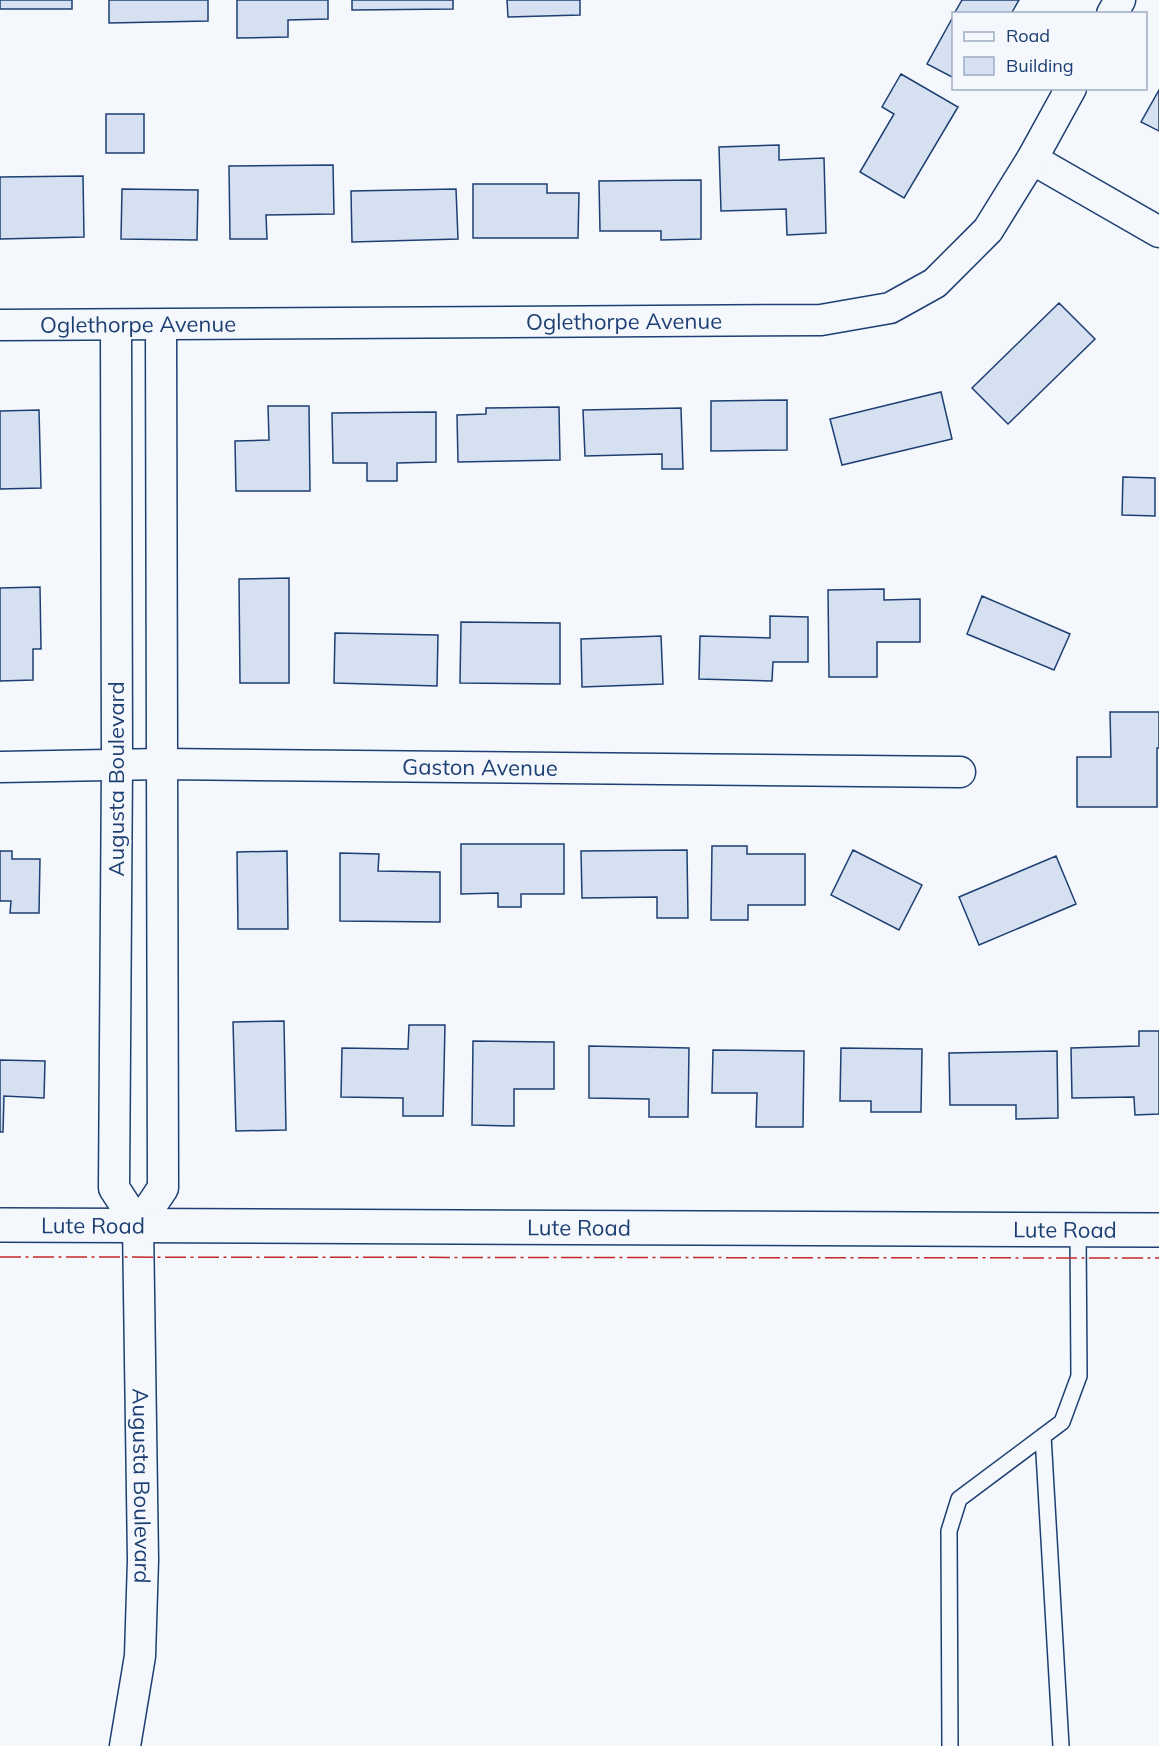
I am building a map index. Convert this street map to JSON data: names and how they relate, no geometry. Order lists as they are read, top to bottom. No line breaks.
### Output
{"streets":{"street":["Oglethorpe Avenue","Gaston Avenue","Augusta Boulevard","Lute Road"]},"crossings":[["Oglethorpe Avenue","Augusta Boulevard"],["Gaston Avenue","Augusta Boulevard"],["Augusta Boulevard","Lute Road"]],"legend":["Road","Building"]}
